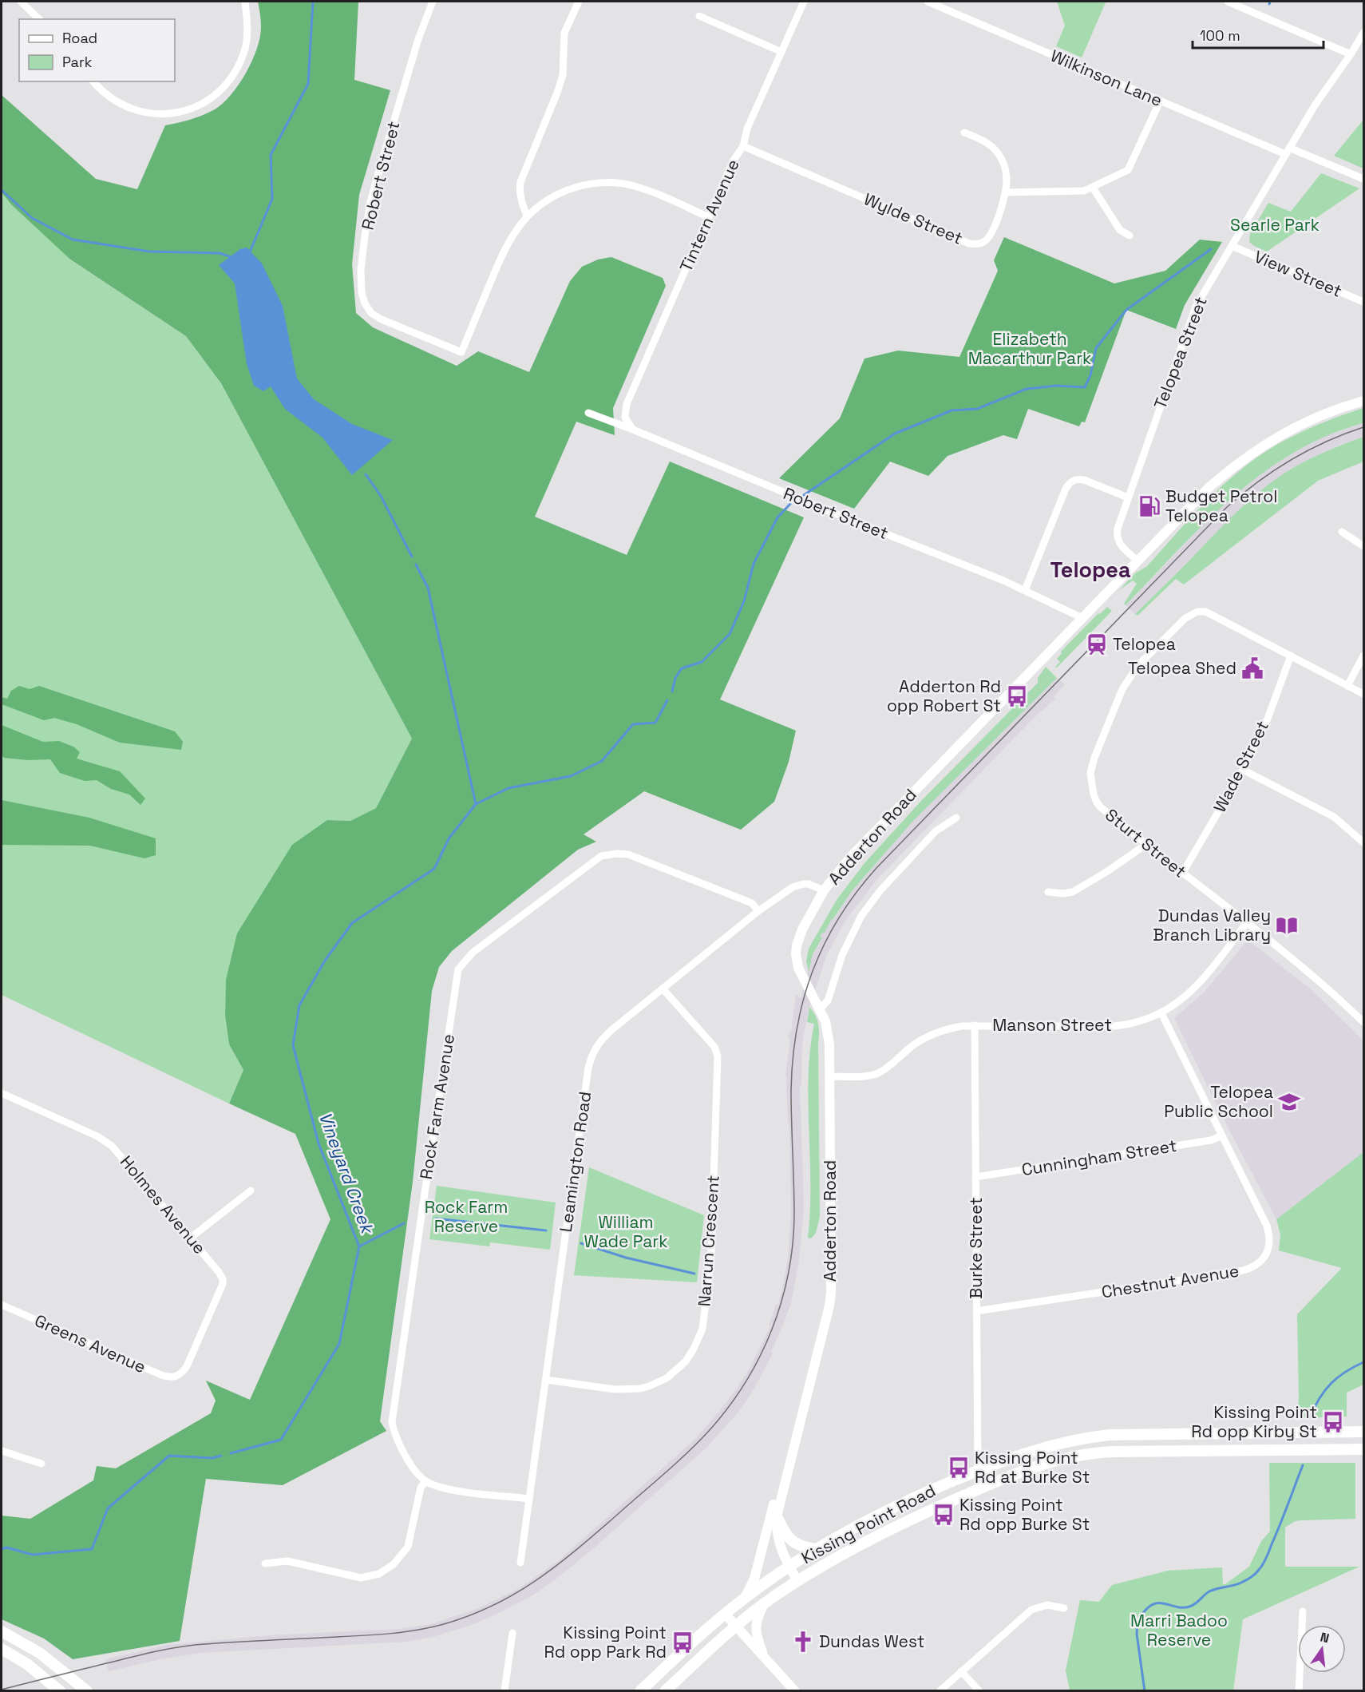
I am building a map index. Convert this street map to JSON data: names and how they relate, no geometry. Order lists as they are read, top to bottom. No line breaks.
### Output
{"streets":{"main road":["Adderton Road","Kissing Point Road"],"street":["Wilkinson Lane","Robert Street","Tintern Avenue","Wylde Street","View Street","Telopea Street","Wade Street","Sturt Street","Manson Street","Rock Farm Avenue","Cunningham Street","Leamington Road","Holmes Avenue","Narrun Crescent","Burke Street","Chestnut Avenue","Greens Avenue"]},"crossings":[["Wilkinson Lane","Telopea Street"],["Robert Street","Tintern Avenue"],["Robert Street","Adderton Road"],["Tintern Avenue","Wylde Street"],["View Street","Telopea Street"],["Telopea Street","Adderton Road"],["Wade Street","Sturt Street"],["Adderton Road","Manson Street"],["Adderton Road","Leamington Road"],["Adderton Road","Kissing Point Road"],["Sturt Street","Manson Street"],["Manson Street","Burke Street"],["Manson Street","Chestnut Avenue"],["Rock Farm Avenue","Leamington Road"],["Cunningham Street","Burke Street"],["Cunningham Street","Chestnut Avenue"],["Leamington Road","Narrun Crescent"],["Holmes Avenue","Greens Avenue"],["Burke Street","Chestnut Avenue"],["Burke Street","Kissing Point Road"]],"districts":["Telopea"],"water":["Vineyard Creek"],"parks":["Searle Park","Elizabeth Macarthur Park","Rock Farm Reserve","William Wade Park","Marri Badoo Reserve"],"places":{"fuel station":["Budget Petrol Telopea"],"station":["Telopea"],"public building":["Telopea Shed"],"bus stop":["Adderton Rd opp Robert St","Kissing Point Rd opp Kirby St","Kissing Point Rd at Burke St","Kissing Point Rd opp Burke St","Kissing Point Rd opp Park Rd"],"library":["Dundas Valley Branch Library"],"school or university":["Telopea Public School"],"church":["Dundas West"]},"legend":["Road","Park"],"scale_bar":"100 m","north":"top"}
